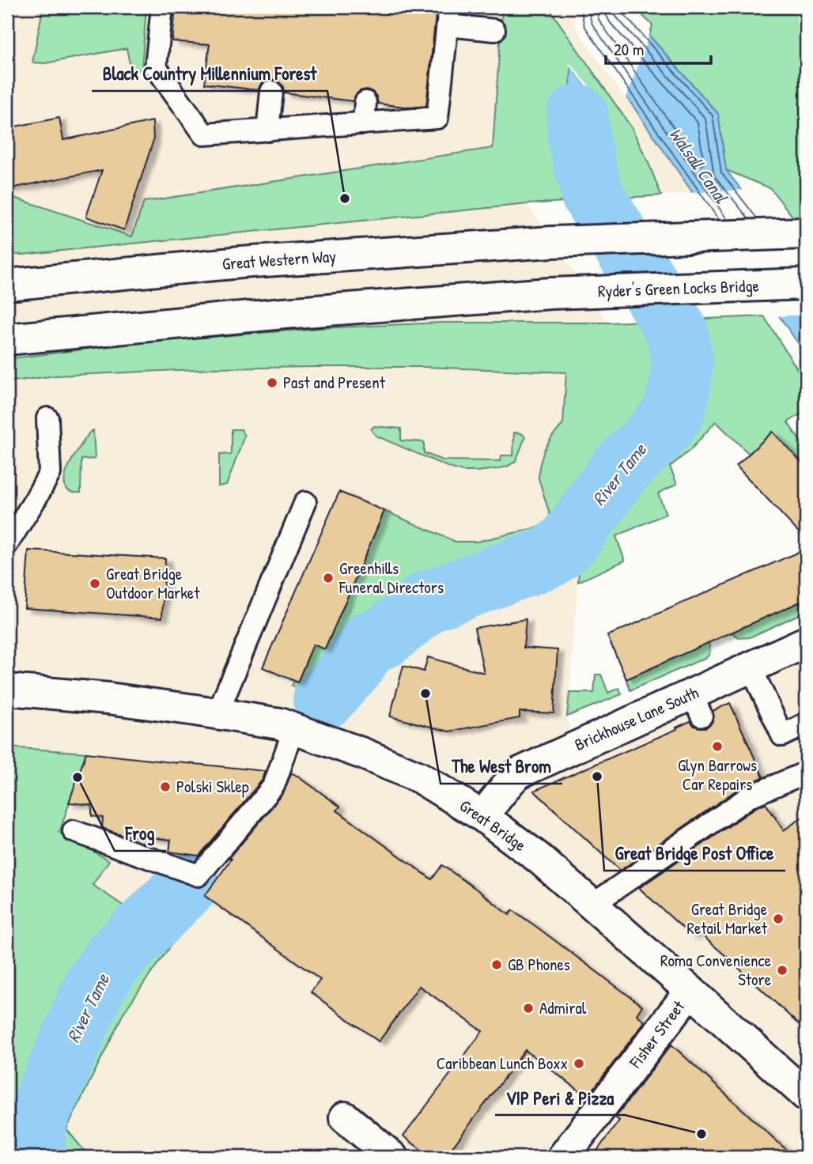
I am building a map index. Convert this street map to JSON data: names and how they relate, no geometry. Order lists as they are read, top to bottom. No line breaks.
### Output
{"streets":{"main road":["Great Western Way","Ryder's Green Locks Bridge","Brickhouse Lane South","Great Bridge","Fisher Street"]},"crossings":[["Brickhouse Lane South","Great Bridge"],["Great Bridge","Fisher Street"]],"water":["Walsall Canal","River Tame"],"places":["Black Country Millennium Forest","Past and Present","Greenhills Funeral Directors","Great Bridge Outdoor Market","The West Brom","Glyn Barrows Car Repairs","Great Bridge Post Office","Frog","Polski Sklep","Great Bridge Retail Market","GB Phones","Roma Convenience Store","Admiral","Caribbean Lunch Boxx","VIP Peri & Pizza"],"scale_bar":"20 m"}
